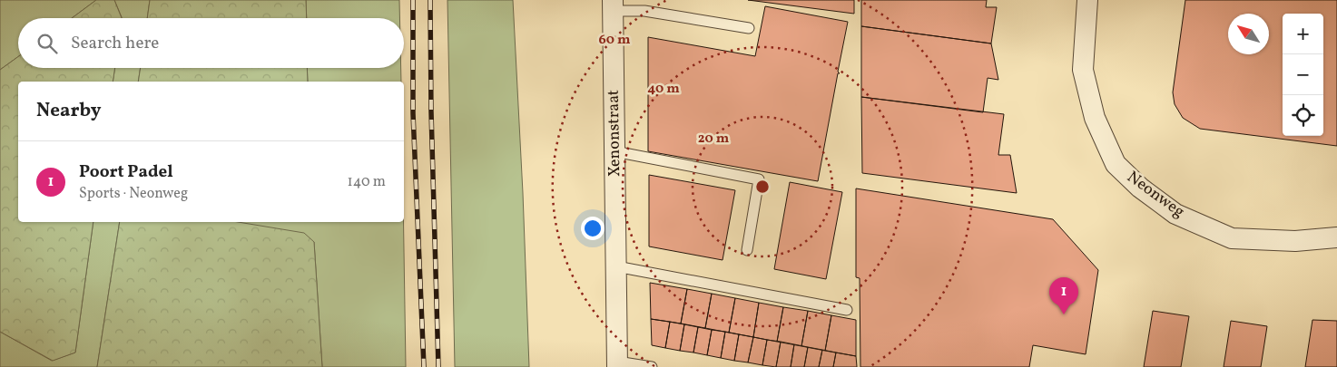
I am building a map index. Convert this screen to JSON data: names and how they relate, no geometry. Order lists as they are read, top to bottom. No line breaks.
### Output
{"streets":{"street":["Xenonstraat","Neonweg"]},"north":"top left","page":{"map_buttons":["+","−"],"search":"Search here","heading":"Nearby","list":[{"mark":"1","name":"Poort Padel","note":"Sports · Neonweg","value":"140 m"}],"pins":"1"},"rings":["60 m","40 m","20 m"]}
